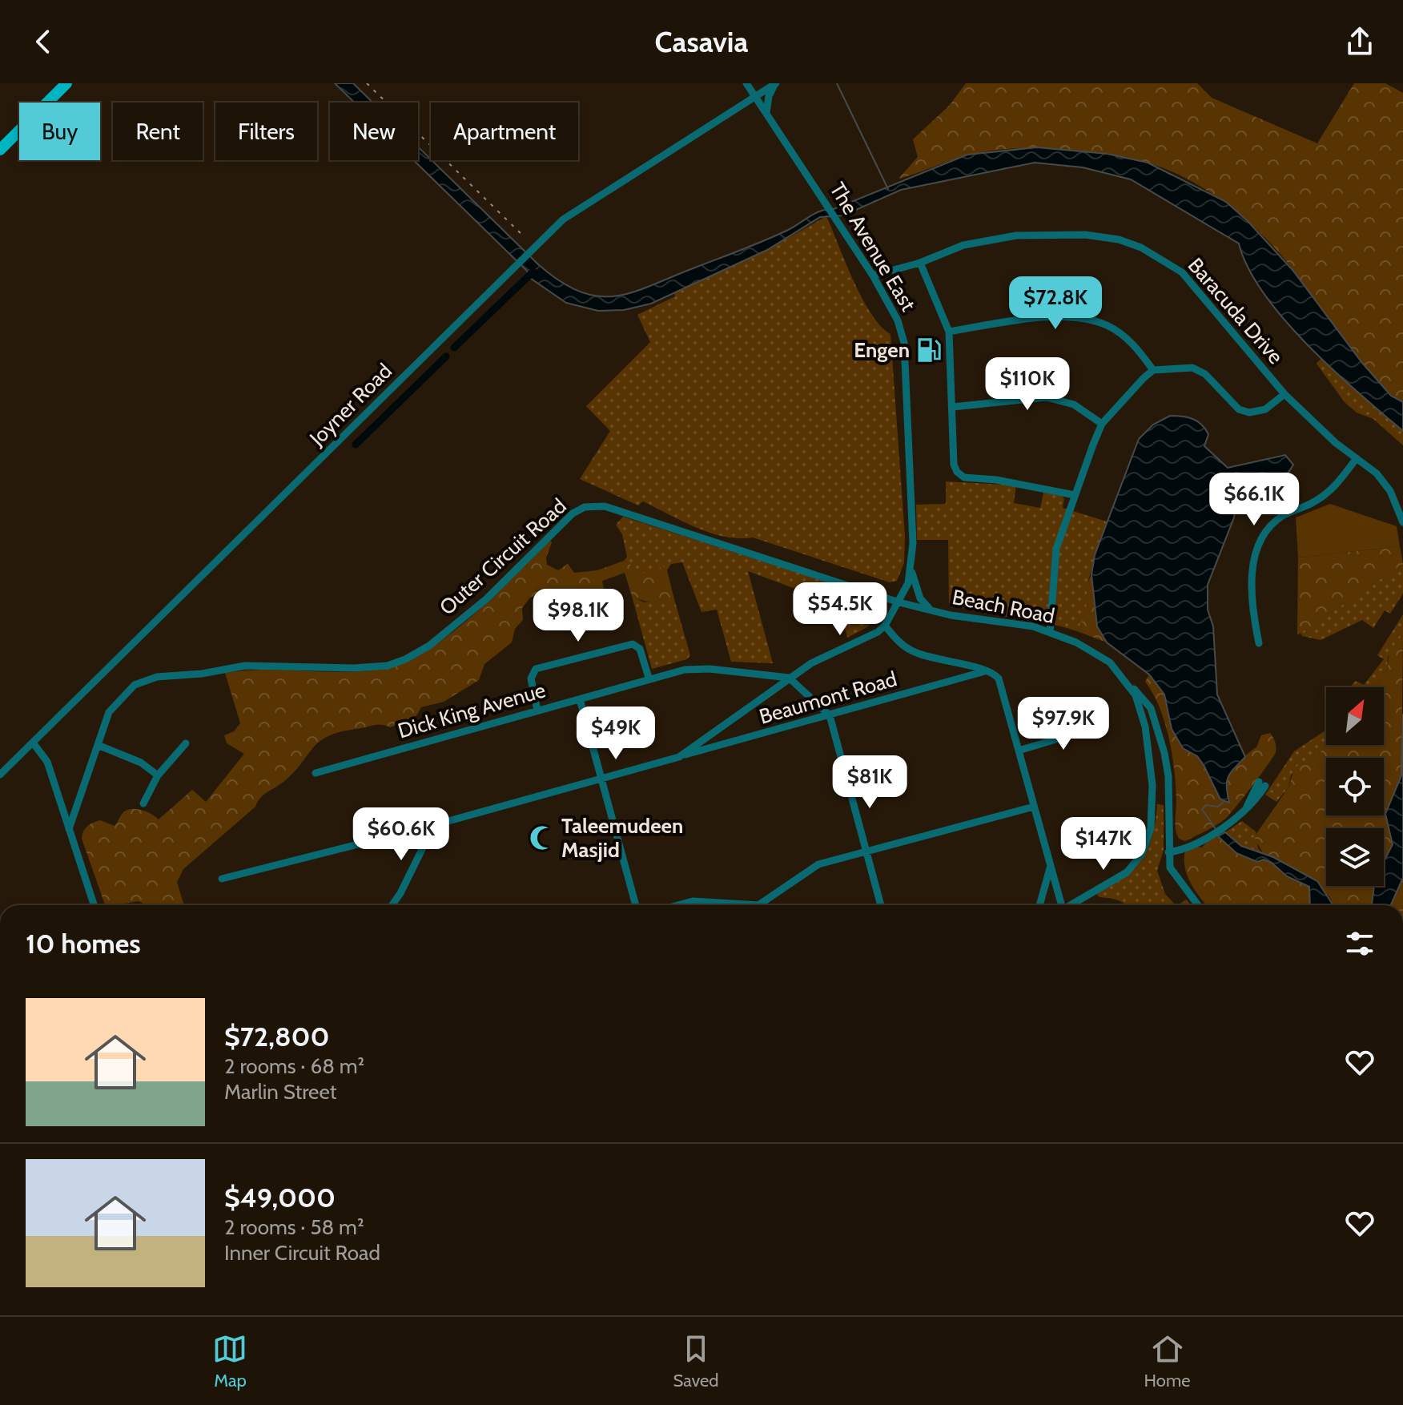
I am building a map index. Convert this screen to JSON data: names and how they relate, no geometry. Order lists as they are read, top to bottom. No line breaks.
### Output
{"streets":{"street":["The Avenue East","Baracuda Drive","Joyner Road","Outer Circuit Road","Beach Road","Beaumont Road","Dick King Avenue"]},"crossings":[["The Avenue East","Baracuda Drive"],["The Avenue East","Joyner Road"],["The Avenue East","Outer Circuit Road"],["The Avenue East","Beach Road"],["Outer Circuit Road","Beach Road"]],"places":{"fuel station":["Engen"],"mosque":["Taleemudeen Masjid"]},"north":"top right","page":{"header":"Casavia","chip":["Buy","Rent","Filters","New","Apartment"],"price":["$72.8K","$110K","$66.1K","$54.5K","$98.1K","$97.9K","$49K","$81K","$60.6K","$147K"],"heading":"10 homes","list":[{"name":"$72,800","note":"2 rooms · 68 m² · Marlin Street"},{"name":"$49,000","note":"2 rooms · 58 m² · Inner Circuit Road"}],"tabs":["Map","Saved","Home"]}}
